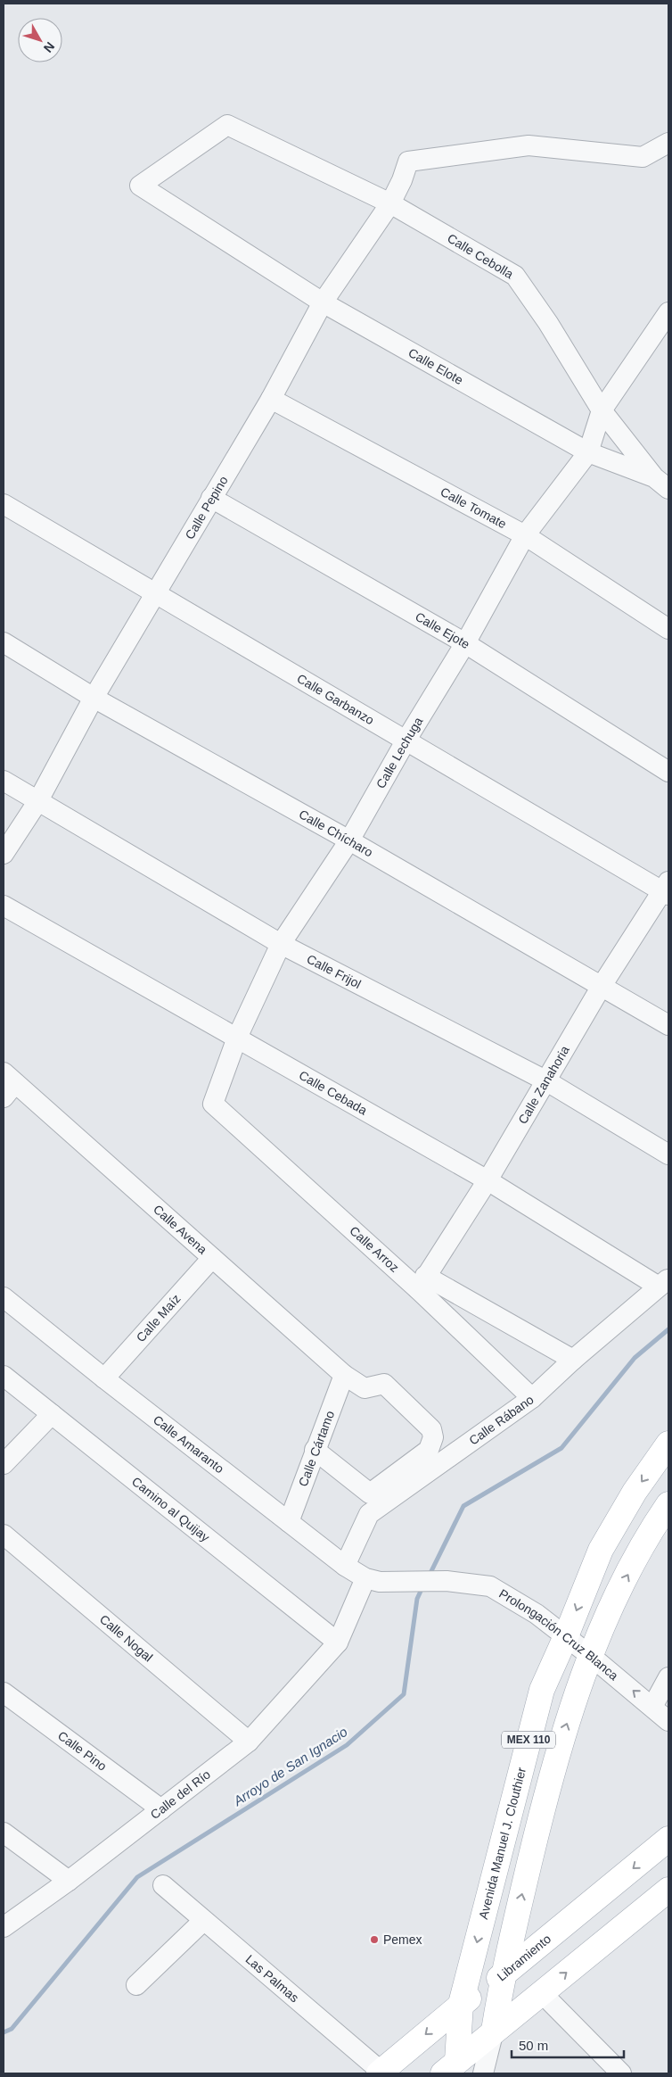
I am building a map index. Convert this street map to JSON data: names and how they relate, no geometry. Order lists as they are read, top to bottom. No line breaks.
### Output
{"streets":{"main road":["MEX 110","Avenida Manuel J. Clouthier","Libramiento"],"street":["Calle Cebolla","Calle Elote","Calle Pepino","Calle Tomate","Calle Ejote","Calle Garbanzo","Calle Lechuga","Calle Chícharo","Calle Frijol","Calle Zanahoria","Calle Cebada","Calle Avena","Calle Arroz","Calle Maíz","Calle Rábano","Calle Amaranto","Calle Cártamo","Camino al Quijay","Prolongación Cruz Blanca","Calle Nogal","Calle Pino","Calle del Río","Las Palmas"]},"crossings":[["Calle Cebolla","Calle Elote"],["Calle Cebolla","Calle Pepino"],["Calle Cebolla","Calle Lechuga"],["Calle Elote","Calle Pepino"],["Calle Elote","Calle Lechuga"],["Calle Pepino","Calle Tomate"],["Calle Pepino","Calle Ejote"],["Calle Pepino","Calle Garbanzo"],["Calle Pepino","Calle Chícharo"],["Calle Pepino","Calle Frijol"],["Calle Tomate","Calle Lechuga"],["Calle Ejote","Calle Lechuga"],["Calle Garbanzo","Calle Lechuga"],["Calle Garbanzo","Calle Zanahoria"],["Calle Lechuga","Calle Chícharo"],["Calle Lechuga","Calle Frijol"],["Calle Lechuga","Calle Cebada"],["Calle Lechuga","Calle Arroz"],["Calle Chícharo","Calle Zanahoria"],["Calle Frijol","Calle Zanahoria"],["Calle Zanahoria","Calle Cebada"],["Calle Zanahoria","Calle Arroz"],["Calle Cebada","Calle Rábano"],["Calle Avena","Calle Maíz"],["Calle Avena","Calle Cártamo"],["Calle Arroz","Calle Rábano"],["Calle Maíz","Calle Amaranto"],["Calle Rábano","Calle Amaranto"],["Calle Amaranto","Calle Cártamo"],["Calle Amaranto","Prolongación Cruz Blanca"],["Calle Amaranto","Calle del Río"],["Camino al Quijay","Calle del Río"],["Prolongación Cruz Blanca","MEX 110"],["Prolongación Cruz Blanca","Calle del Río"],["Prolongación Cruz Blanca","Avenida Manuel J. Clouthier"],["Calle Nogal","Calle del Río"],["MEX 110","Avenida Manuel J. Clouthier"],["MEX 110","Libramiento"],["Calle Pino","Calle del Río"],["Avenida Manuel J. Clouthier","Libramiento"],["Libramiento","Las Palmas"]],"water":["Arroyo de San Ignacio"],"places":["Pemex"],"scale_bar":"50 m","north":"bottom right"}
